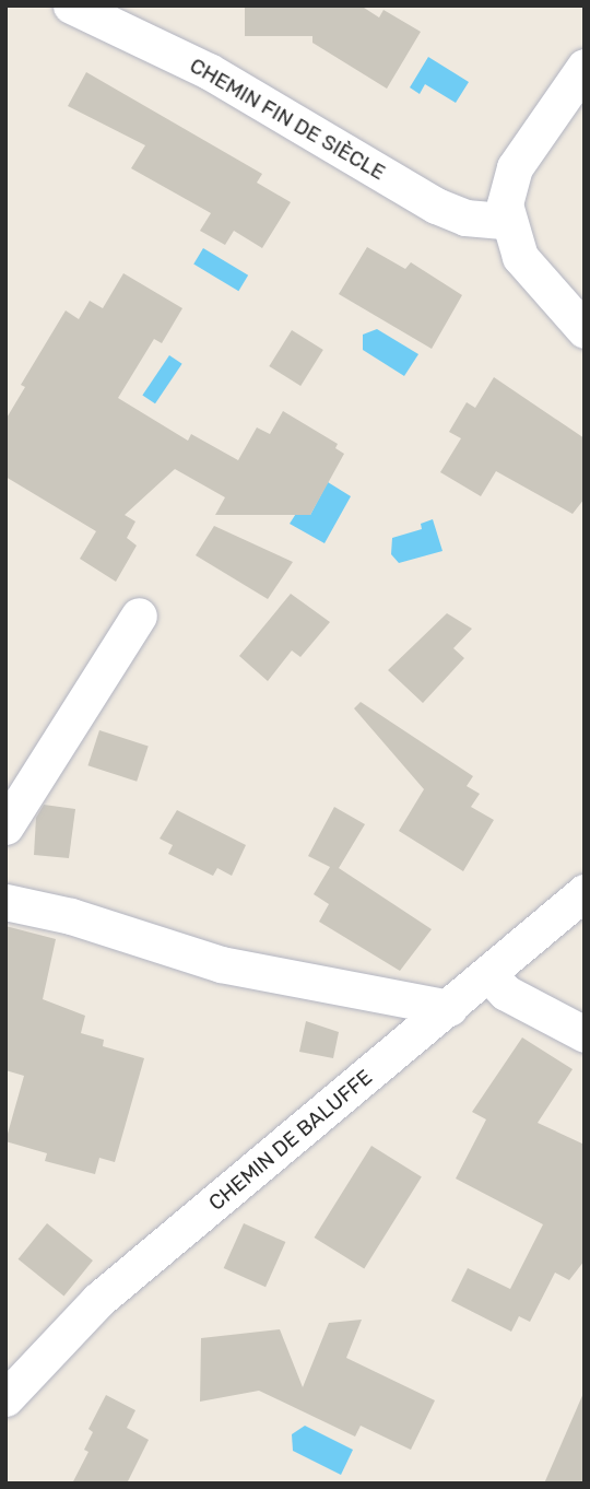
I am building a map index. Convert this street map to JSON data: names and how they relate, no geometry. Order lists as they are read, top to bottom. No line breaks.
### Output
{"streets":{"street":["CHEMIN FIN DE SIÈCLE","CHEMIN DE BALUFFE"]}}
